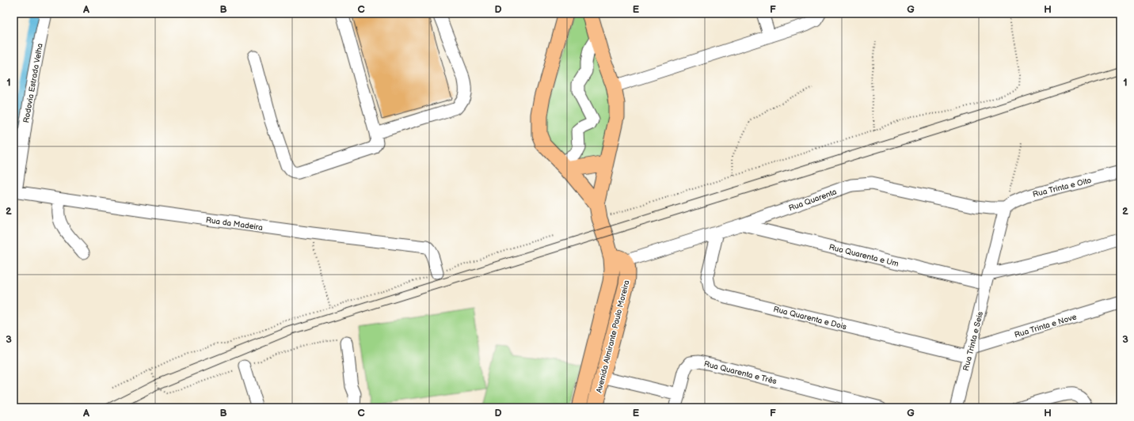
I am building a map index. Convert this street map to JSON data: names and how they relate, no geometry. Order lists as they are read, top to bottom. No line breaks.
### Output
{"streets":{"main road":["Avenida Almirante Paulo Moreira"],"street":["Rodovia Estrada Velha","Rua Trinta e Oito","Rua Quarenta","Rua da Madeira","Rua Quarenta e Um","Rua Quarenta e Dois","Rua Trinta e Nove","Rua Trinta e Seis","Rua Quarenta e Três"]},"crossings":[["Rodovia Estrada Velha","Rua da Madeira"],["Rua Trinta e Oito","Rua Quarenta"],["Rua Trinta e Oito","Rua Trinta e Seis"],["Rua Quarenta","Rua Quarenta e Um"],["Rua Quarenta","Rua Quarenta e Dois"],["Rua Quarenta","Avenida Almirante Paulo Moreira"],["Rua Quarenta","Rua Trinta e Seis"],["Rua Quarenta e Um","Rua Trinta e Seis"],["Rua Quarenta e Dois","Rua Trinta e Nove"],["Rua Quarenta e Dois","Rua Trinta e Seis"],["Rua Trinta e Nove","Rua Trinta e Seis"]],"grid":{"columns":["A","B","C","D","E","F","G","H"],"rows":["1","2","3"]}}
